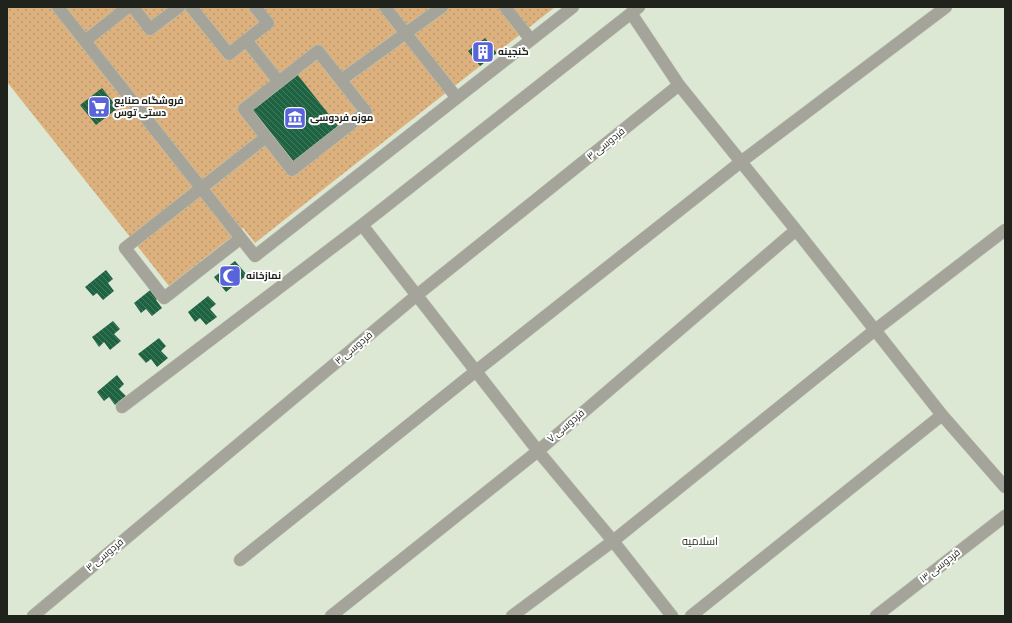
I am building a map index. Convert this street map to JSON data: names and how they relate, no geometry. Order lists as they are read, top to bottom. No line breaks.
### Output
{"streets":{"street":["فردوسی ۳","فردوسی ۷","فردوسی ۱۳"]},"districts":["اسلامیه"],"places":{"building":["گنجینه"],"supermarket":["فروشگاه صنایع دستی توس"],"museum":["موزه فردوسی"],"mosque":["نمازخانه"]}}
